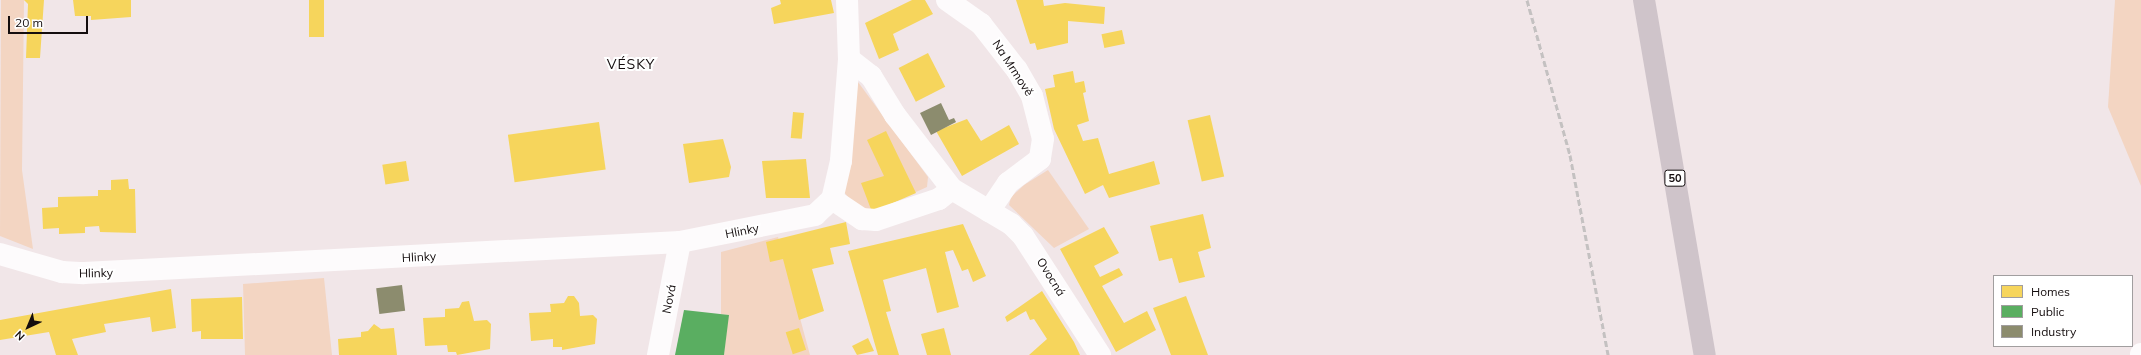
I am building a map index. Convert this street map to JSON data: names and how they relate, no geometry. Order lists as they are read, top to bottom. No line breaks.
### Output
{"streets":{"main road":["50"],"street":["Na Mrmově","Hlinky","Ovocná","Nová"]},"crossings":[["Na Mrmově","Ovocná"],["Hlinky","Nová"]],"districts":["VÉSKY"],"legend":["Homes","Public","Industry"],"scale_bar":"20 m","north":"bottom left"}
